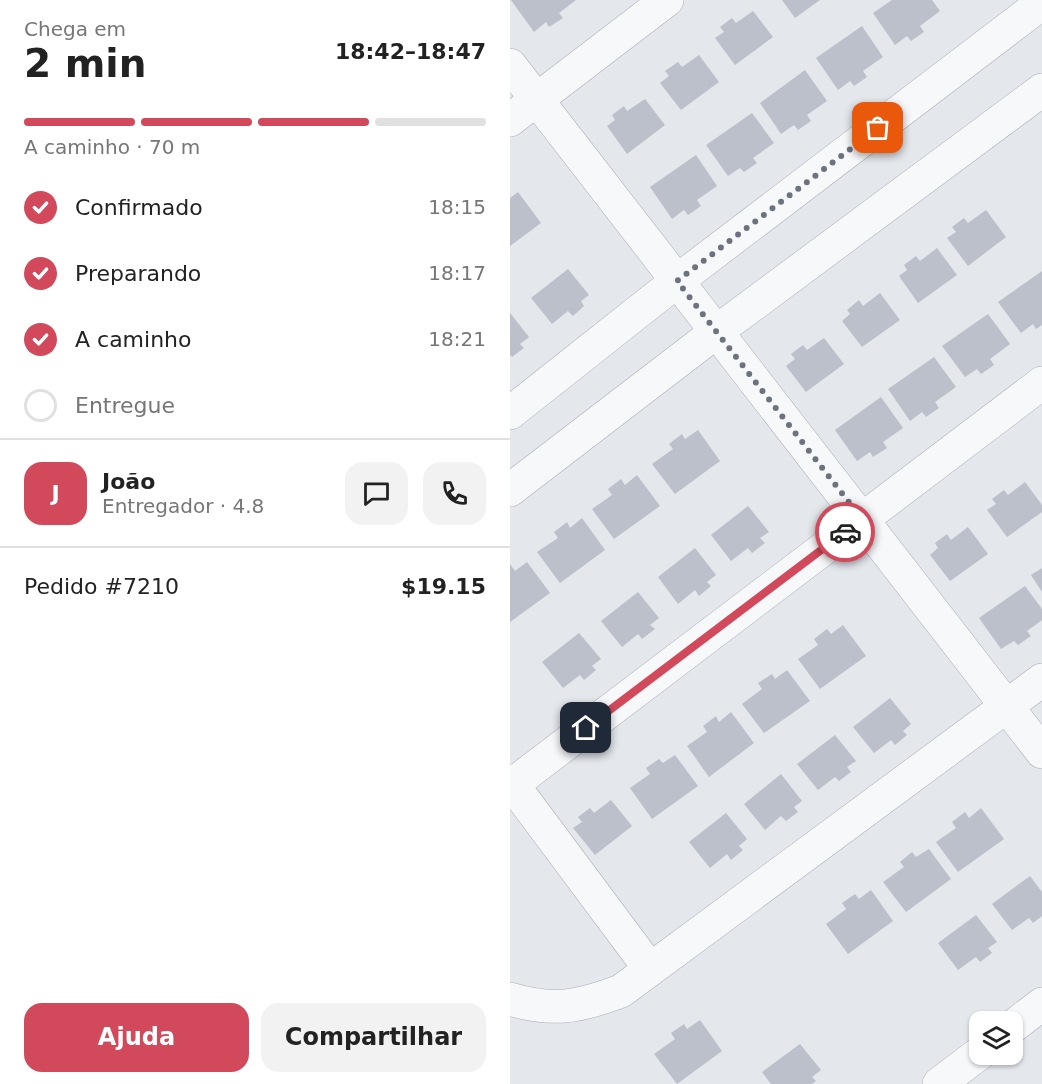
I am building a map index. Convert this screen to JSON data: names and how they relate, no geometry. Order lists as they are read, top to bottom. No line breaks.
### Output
{"page":{"heading":["2 min","Chega em","18:42–18:47"],"panel":["João","Entregador · 4.8","Pedido #7210","$19.15"],"bar":"A caminho · 70 m","list":[["Confirmado","18:15"],["Preparando","18:17"],["A caminho","18:21"],"Entregue"],"round":"J","buttons":["Ajuda","Compartilhar"]}}
